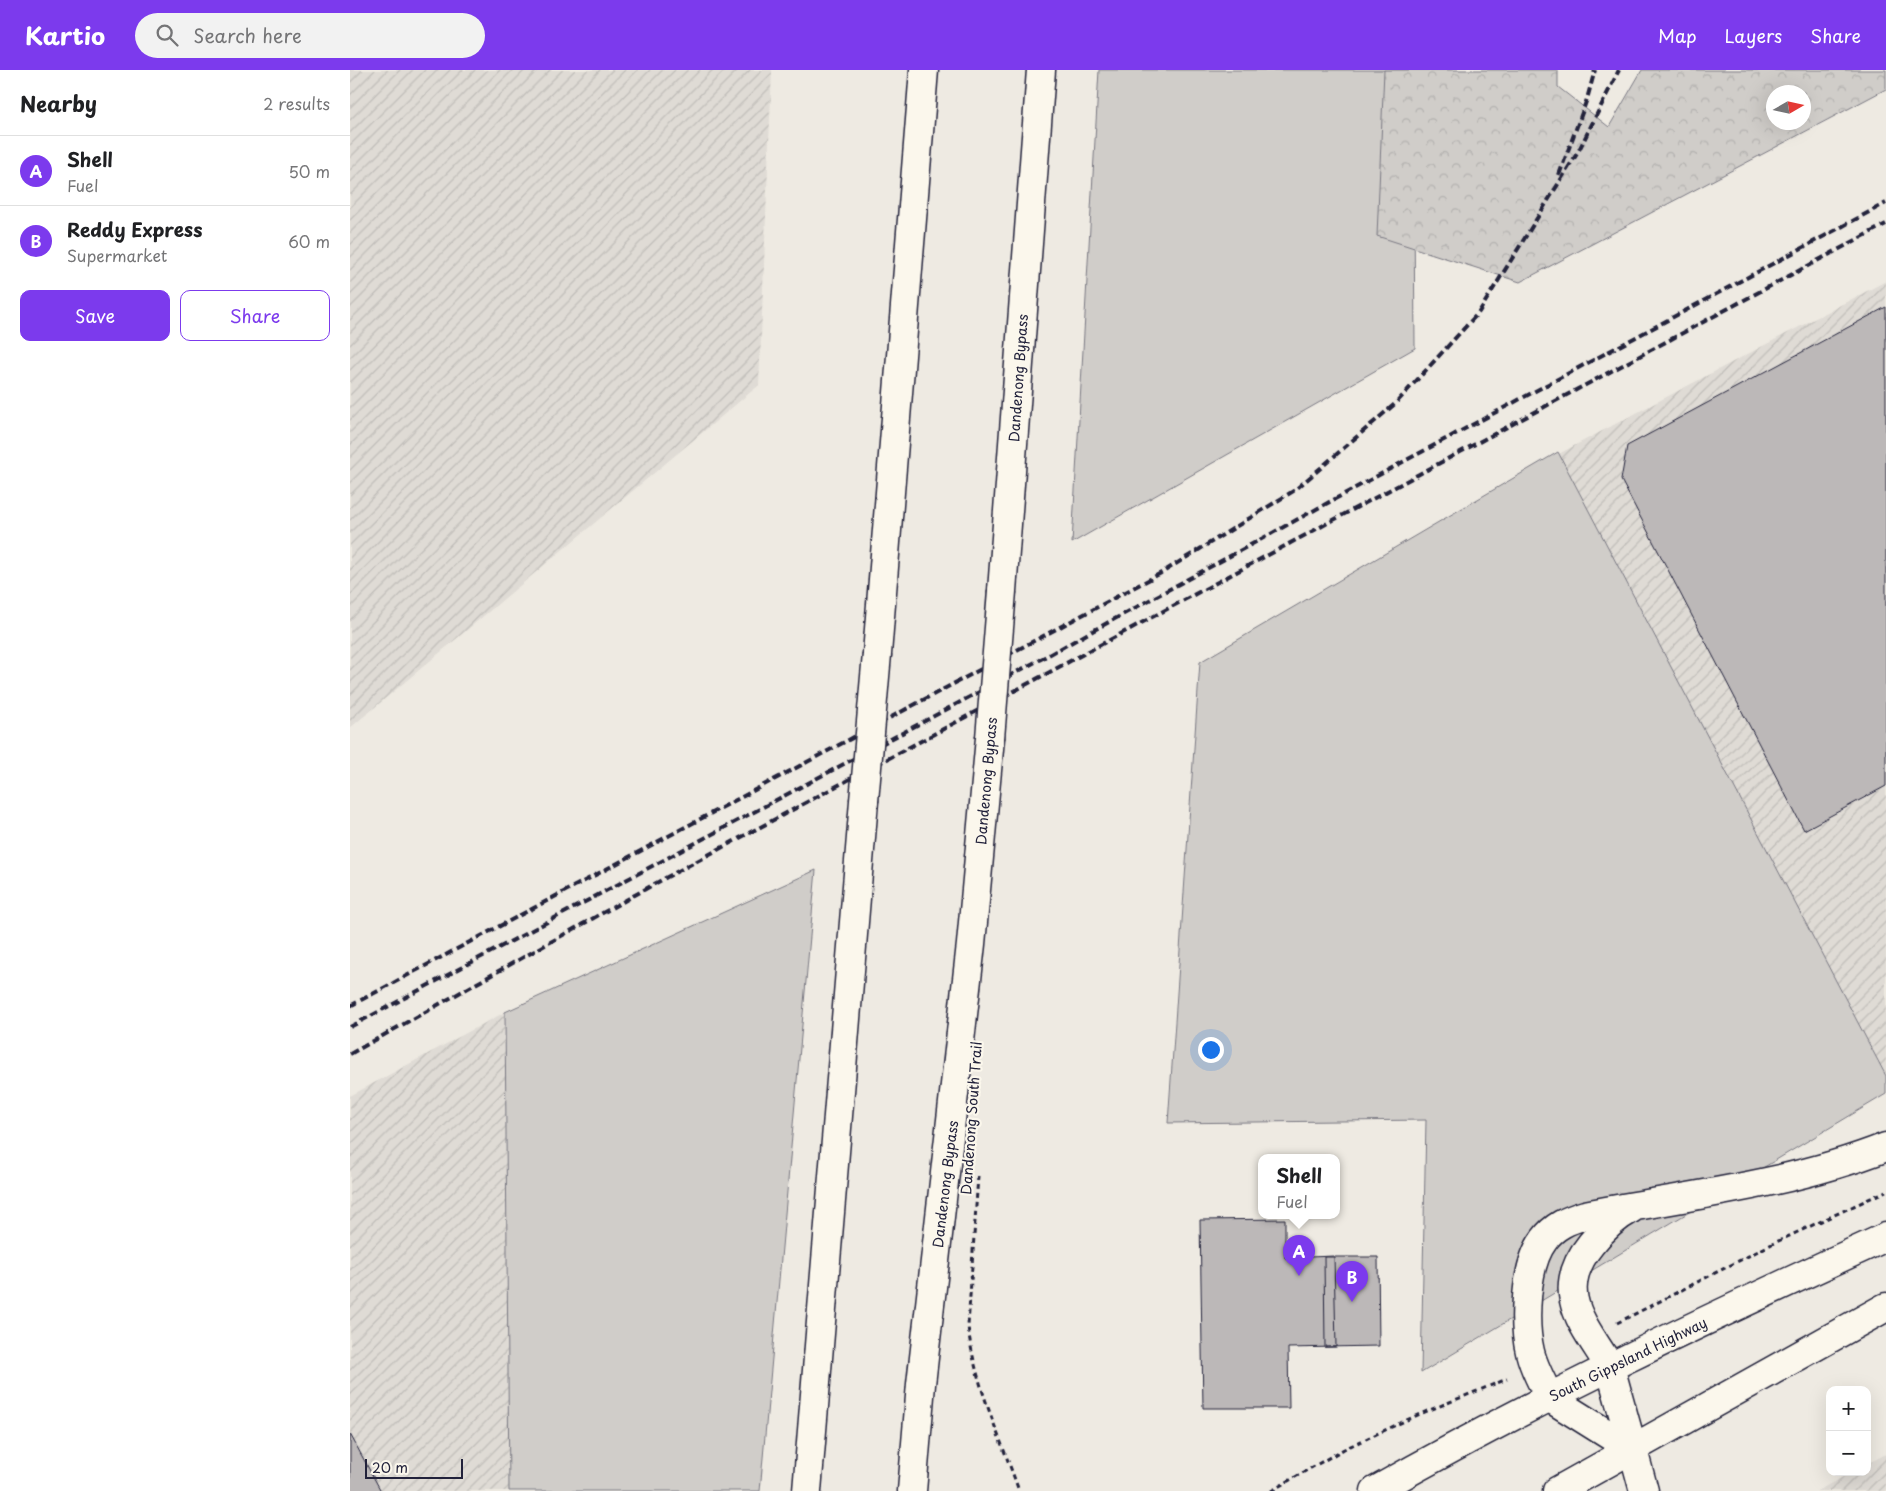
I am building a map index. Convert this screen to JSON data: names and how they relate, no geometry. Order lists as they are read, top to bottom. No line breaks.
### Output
{"streets":{"main road":["Dandenong Bypass","South Gippsland Highway"],"path":["Dandenong South Trail"]},"scale_bar":"20 m","north":"right","page":{"header":"Kartio","search":"Search here","nav":["Map","Layers","Share"],"heading":["Nearby","2 results"],"list":[{"mark":"A","name":"Shell","note":"Fuel","value":"50 m"},{"mark":"B","name":"Reddy Express","note":"Supermarket","value":"60 m"}],"buttons":["Save","Share"],"popup":["Shell","Fuel"],"pins":["A","B"],"map_buttons":["+","−"],"scale":"20 m"}}
